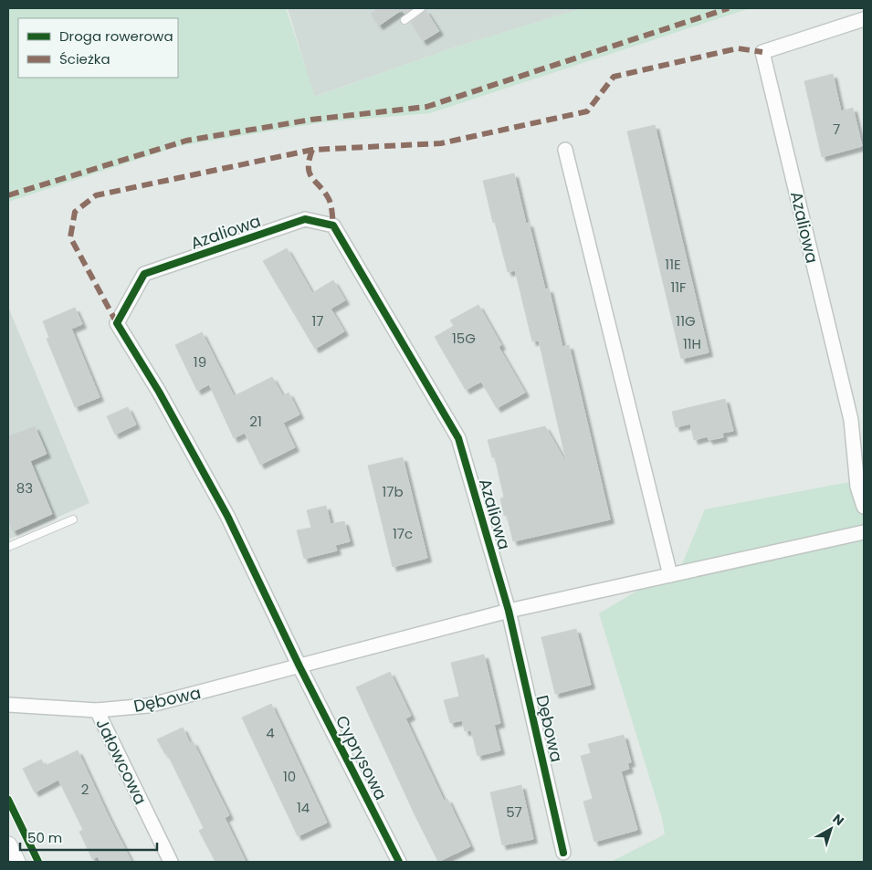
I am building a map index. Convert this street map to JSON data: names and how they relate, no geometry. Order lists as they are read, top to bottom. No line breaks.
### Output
{"streets":{"street":["Azaliowa","Dębowa","Cyprysowa","Jałowcowa"]},"crossings":[["Azaliowa","Dębowa"],["Azaliowa","Cyprysowa"],["Dębowa","Cyprysowa"],["Dębowa","Jałowcowa"]],"house_numbers":["7","11E","11F","17","11G","15G","11H","19","21","83","17b","17c","4","10","2","14","57"],"legend":["Droga rowerowa","Ścieżka"],"scale_bar":"50 m","north":"top right"}
